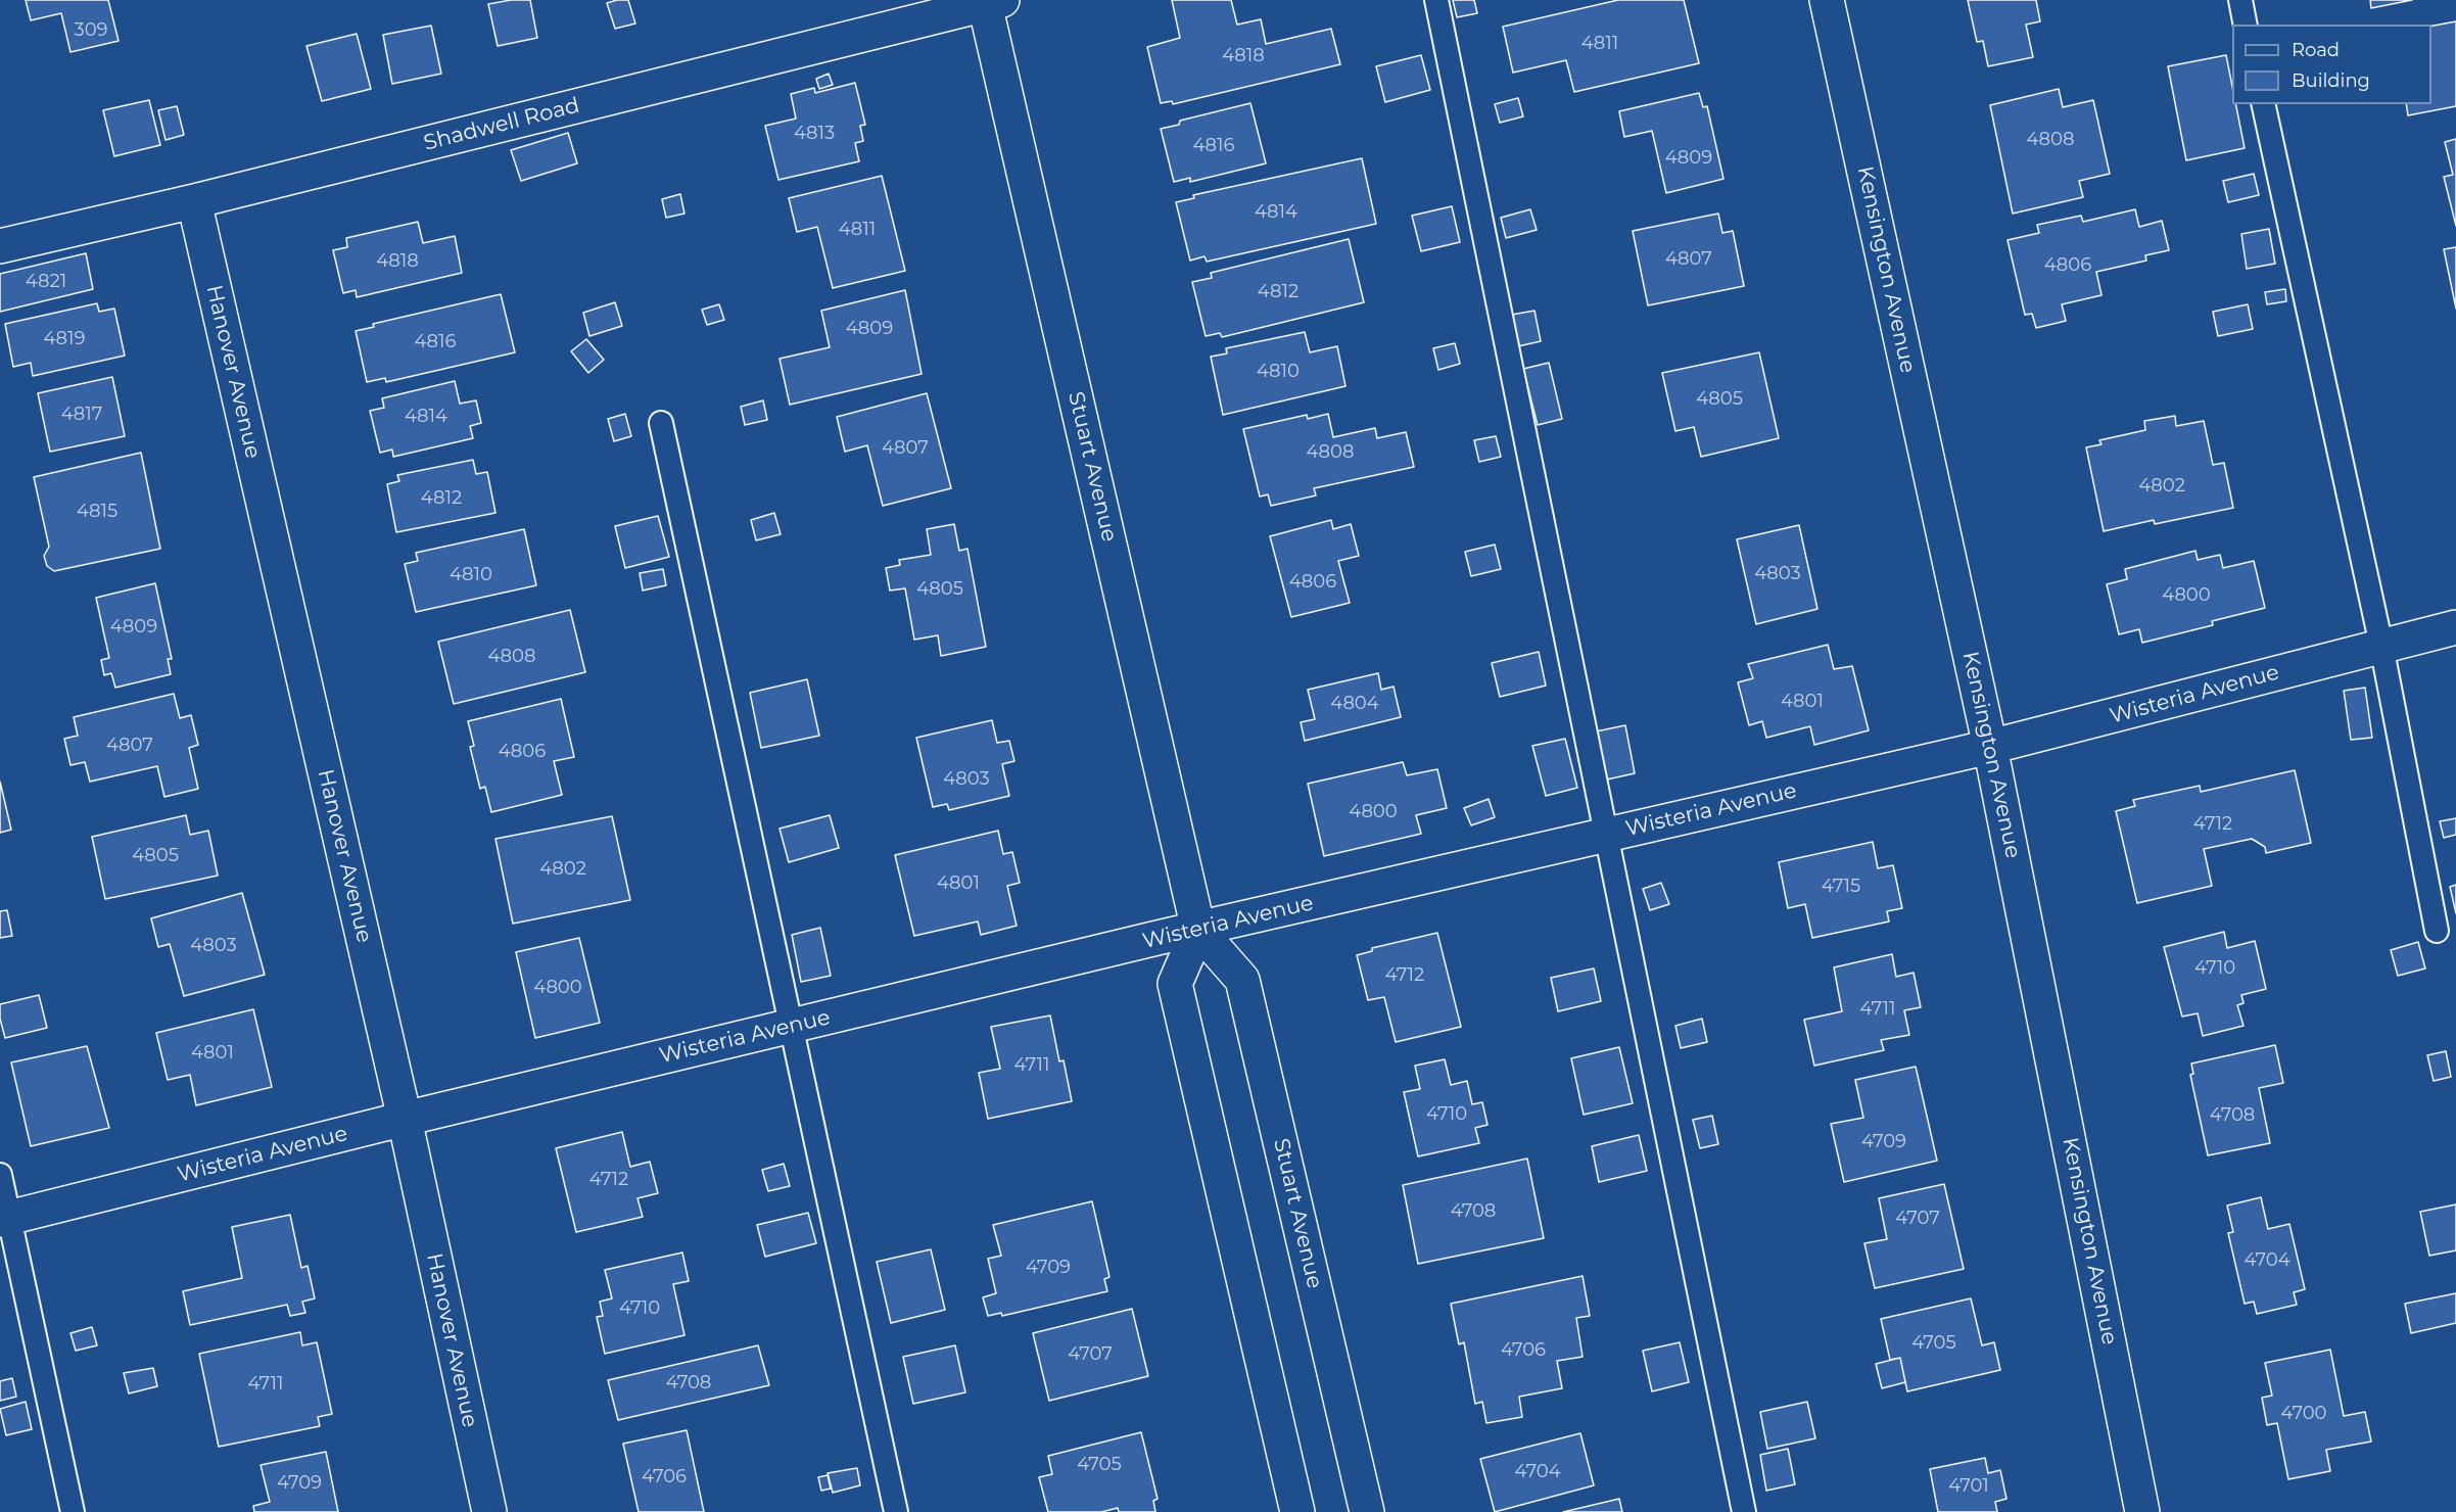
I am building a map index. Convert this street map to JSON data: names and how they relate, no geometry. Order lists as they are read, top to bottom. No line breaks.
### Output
{"streets":{"street":["Shadwell Road","Kensington Avenue","Hanover Avenue","Stuart Avenue","Wisteria Avenue"]},"crossings":[["Shadwell Road","Hanover Avenue"],["Shadwell Road","Stuart Avenue"],["Kensington Avenue","Wisteria Avenue"],["Hanover Avenue","Wisteria Avenue"],["Stuart Avenue","Wisteria Avenue"]],"house_numbers":["309","4811","4818","4813","4808","4816","4809","4814","4811","4807","4818","4806","4821","4812","4809","4819","4816","4810","4805","4817","4814","4807","4808","4802","4812","4815","4803","4810","4806","4805","4800","4809","4808","4801","4804","4807","4806","4803","4800","4712","4805","4802","4801","4715","4803","4710","4712","4800","4711","4801","4711","4710","4708","4709","4712","4708","4707","4704","4709","4710","4705","4706","4707","4708","4711","4700","4705","4704","4706","4709","4701"],"legend":["Road","Building"]}
